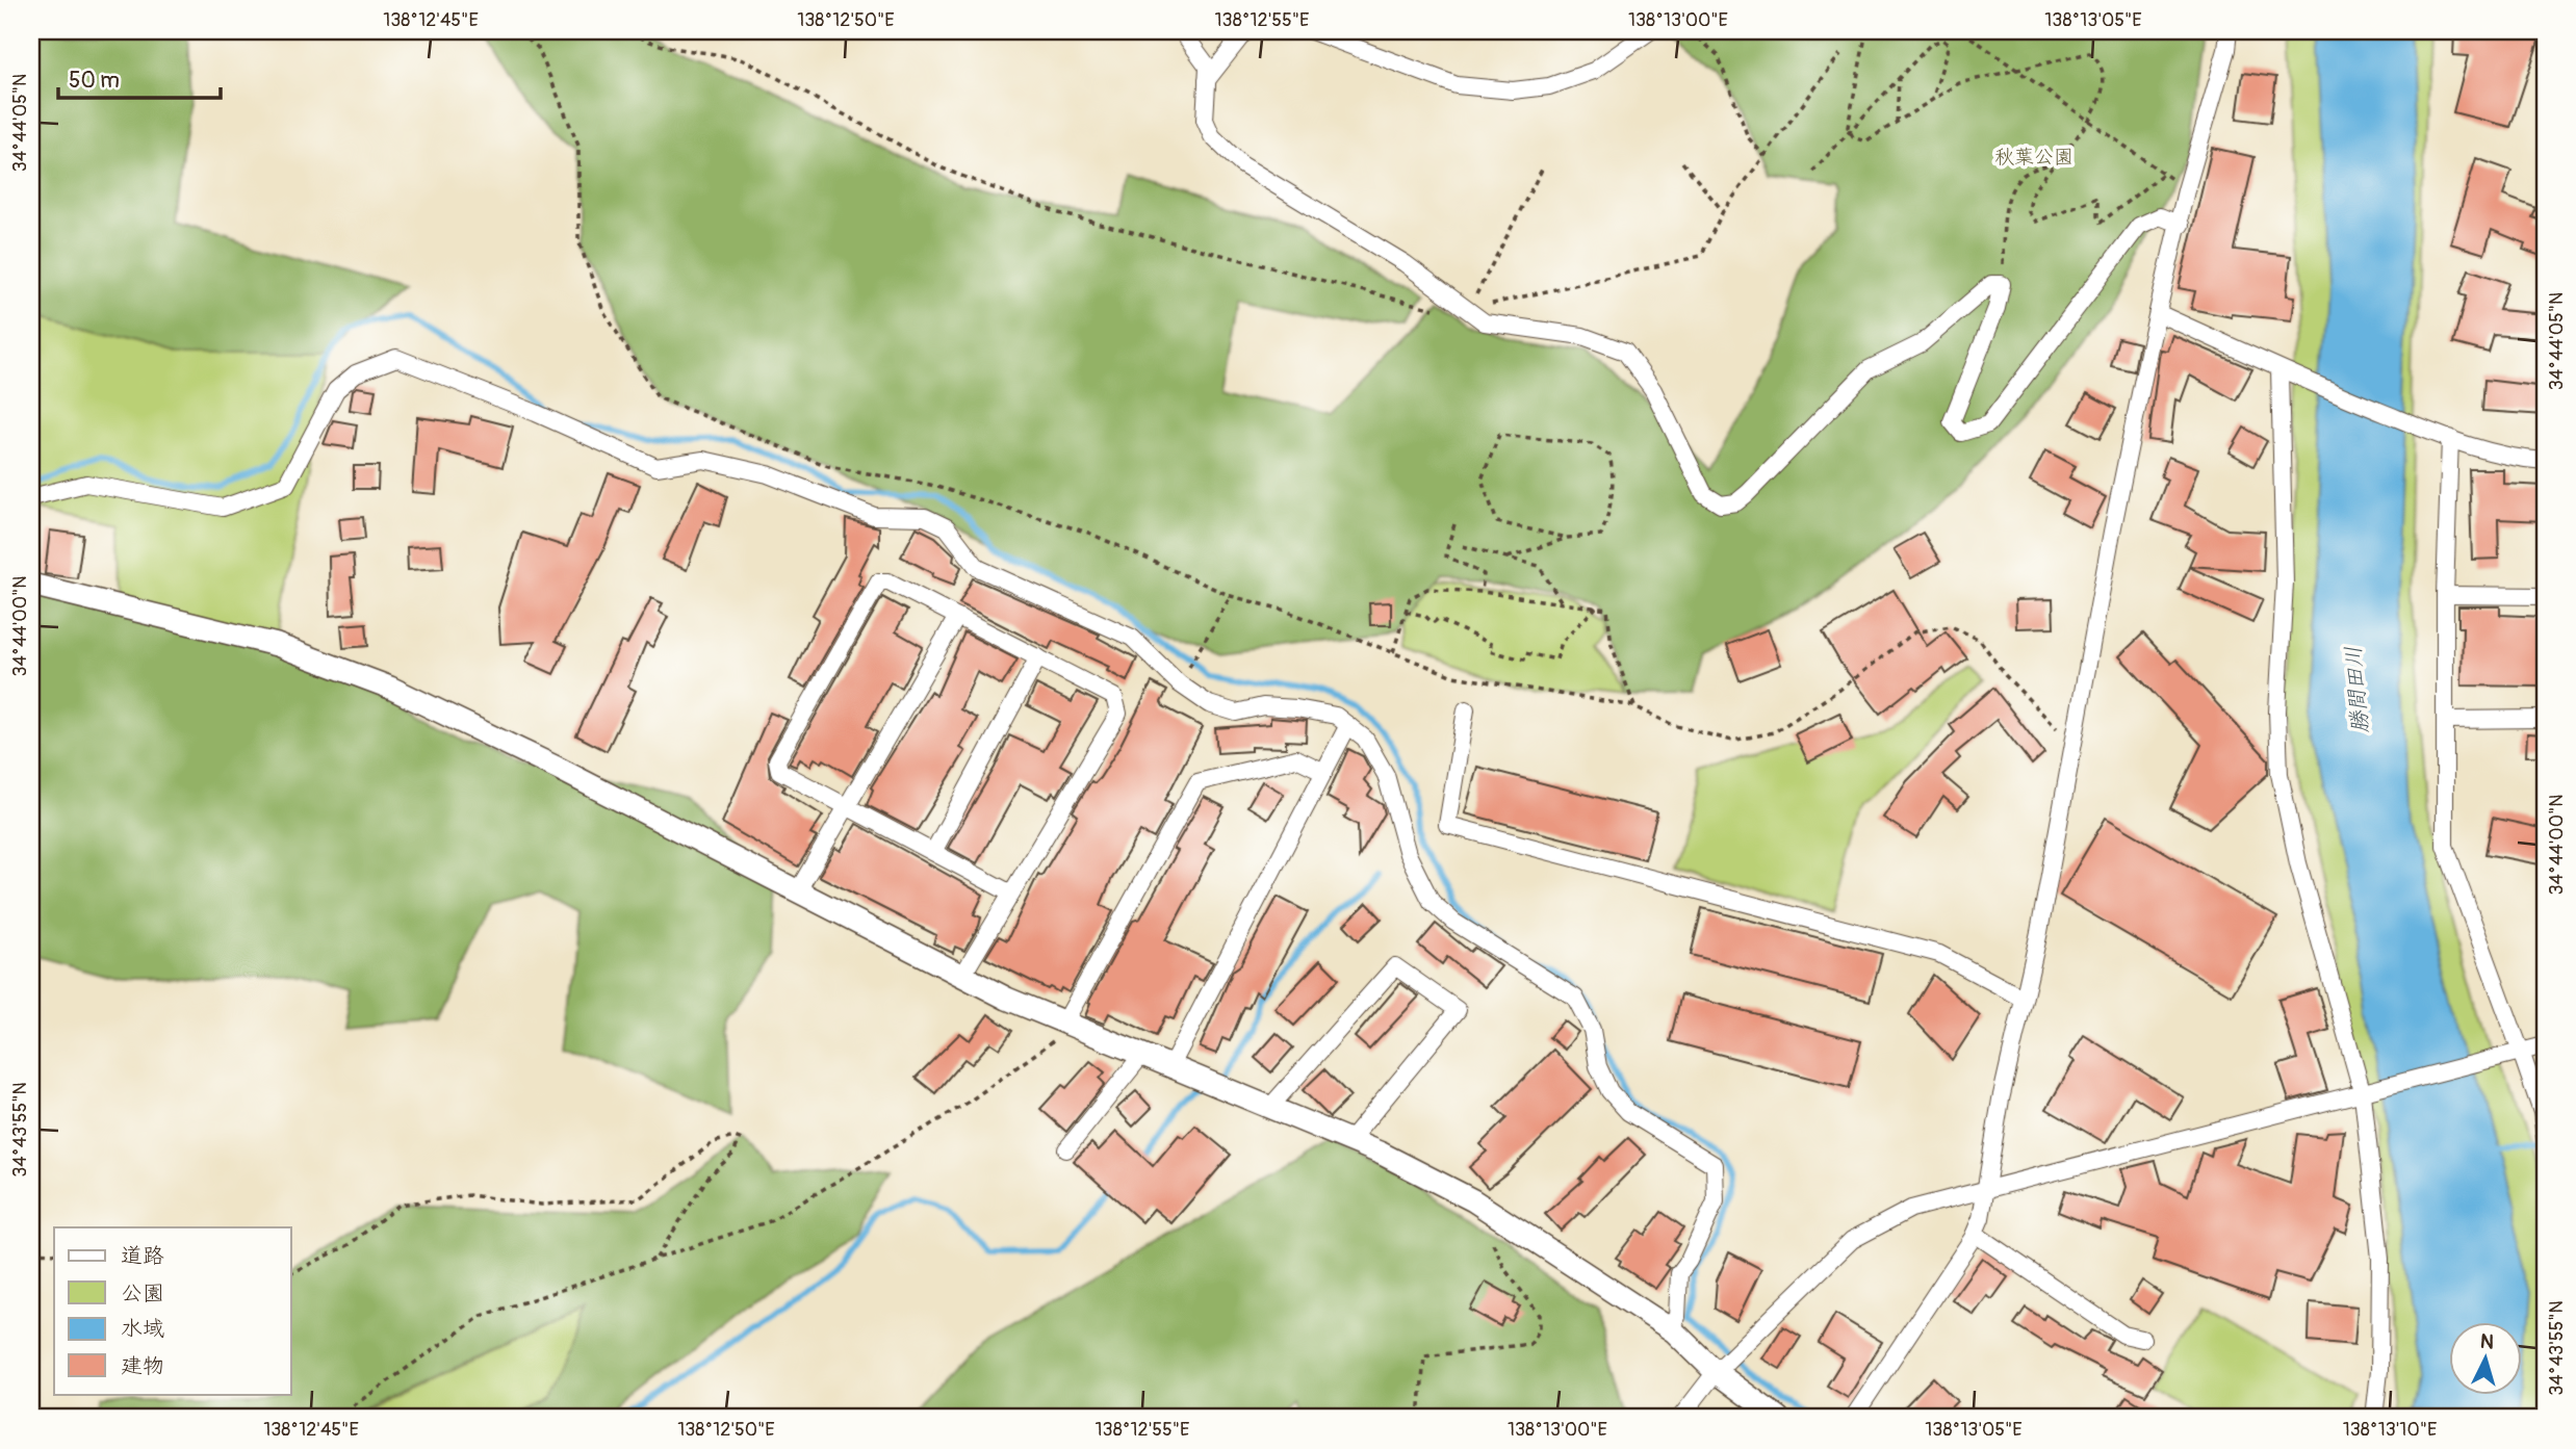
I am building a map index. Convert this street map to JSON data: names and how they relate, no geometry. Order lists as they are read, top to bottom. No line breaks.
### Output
{"water":["勝間田川"],"parks":["秋葉公園"],"legend":["道路","公園","水域","建物"],"scale_bar":"50 m","north":"top","coordinates":["138°12'45\"E","138°12'50\"E","138°12'55\"E","138°13'00\"E","138°13'05\"E","34°44'05\"N","34°44'00\"N","34°43'55\"N","138°13'10\"E"]}
